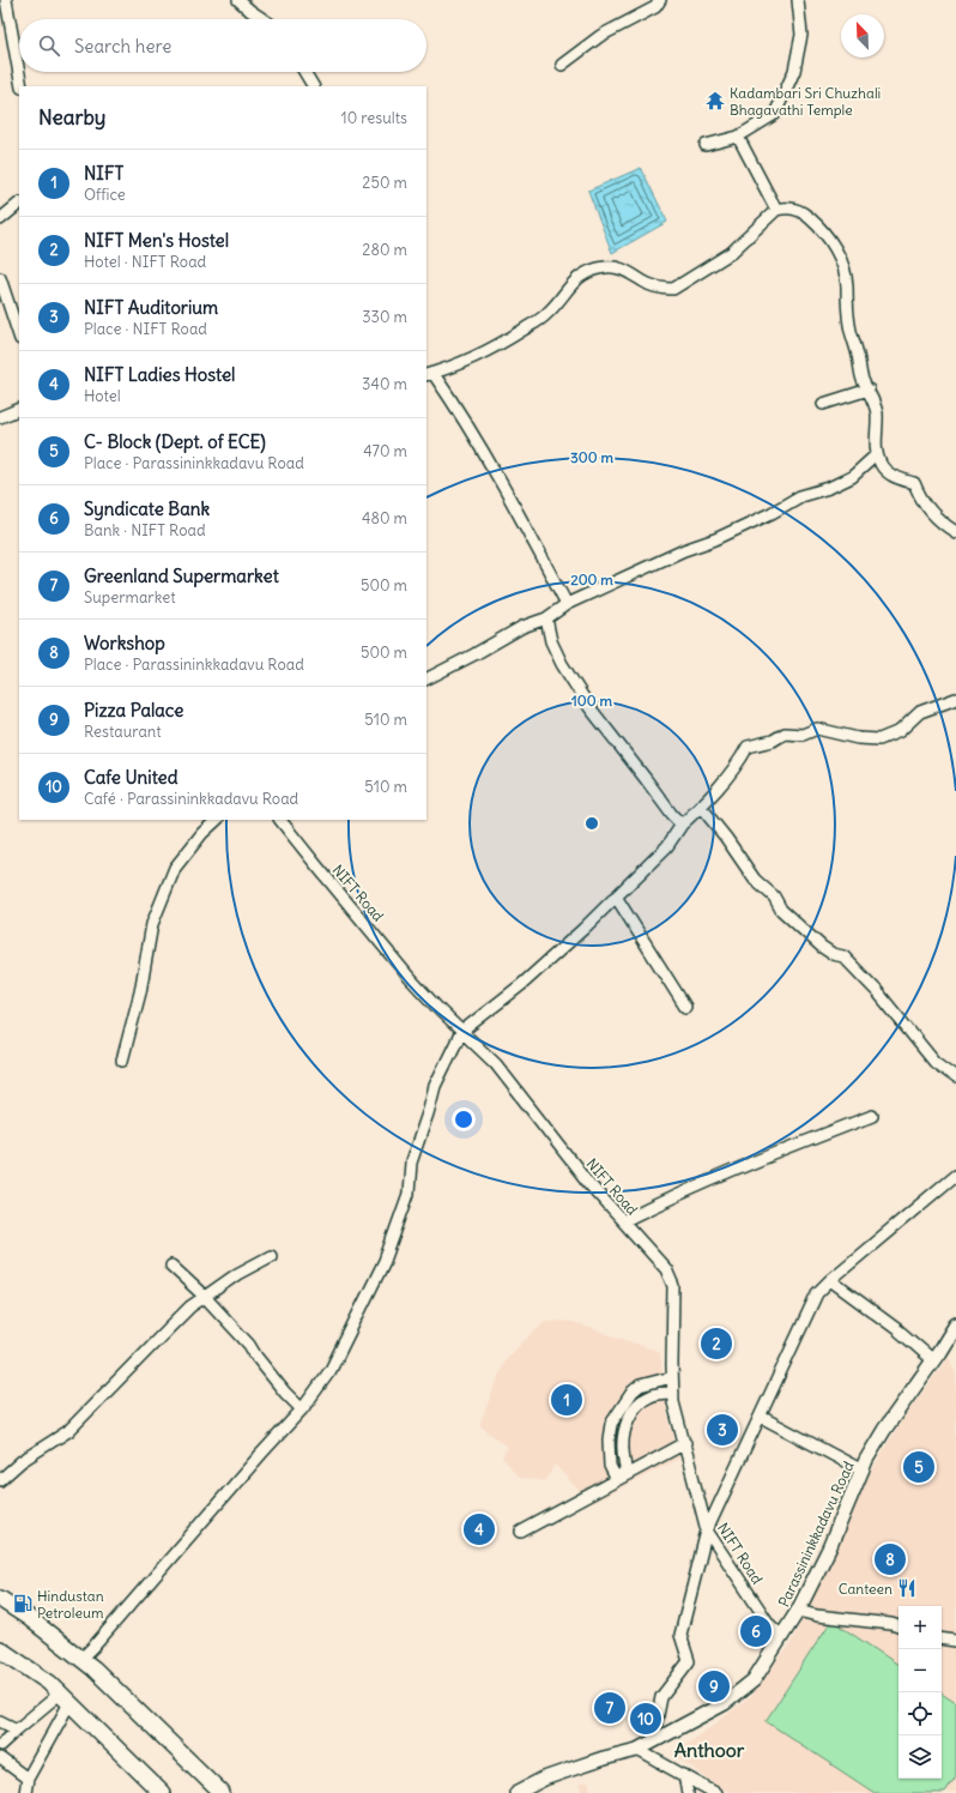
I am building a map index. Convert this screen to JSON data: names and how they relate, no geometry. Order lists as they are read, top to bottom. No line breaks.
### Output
{"streets":{"main road":["Parassininkkadavu Road"],"street":["NIFT Road"]},"crossings":[["NIFT Road","Parassininkkadavu Road"]],"districts":["Anthoor"],"places":{"temple":["Kadambari Sri Chuzhali Bhagavathi Temple"],"restaurant":["Canteen"],"fuel station":["Hindustan Petroleum"]},"north":"top left","page":{"search":"Search here","heading":["Nearby","10 results"],"list":[{"mark":"1","name":"NIFT","note":"Office","value":"250 m"},{"mark":"2","name":"NIFT Men's Hostel","note":"Hotel · NIFT Road","value":"280 m"},{"mark":"3","name":"NIFT Auditorium","note":"Place · NIFT Road","value":"330 m"},{"mark":"4","name":"NIFT Ladies Hostel","note":"Hotel","value":"340 m"},{"mark":"5","name":"C- Block (Dept. of ECE)","note":"Place · Parassininkkadavu Road","value":"470 m"},{"mark":"6","name":"Syndicate Bank","note":"Bank · NIFT Road","value":"480 m"},{"mark":"7","name":"Greenland Supermarket","note":"Supermarket","value":"500 m"},{"mark":"8","name":"Workshop","note":"Place · Parassininkkadavu Road","value":"500 m"},{"mark":"9","name":"Pizza Palace","note":"Restaurant","value":"510 m"},{"mark":"10","name":"Cafe United","note":"Café · Parassininkkadavu Road","value":"510 m"}],"pins":["2","1","3","5","4","8","6","9","7","10"],"map_buttons":["+","−"]},"rings":["300 m","200 m","100 m"]}
